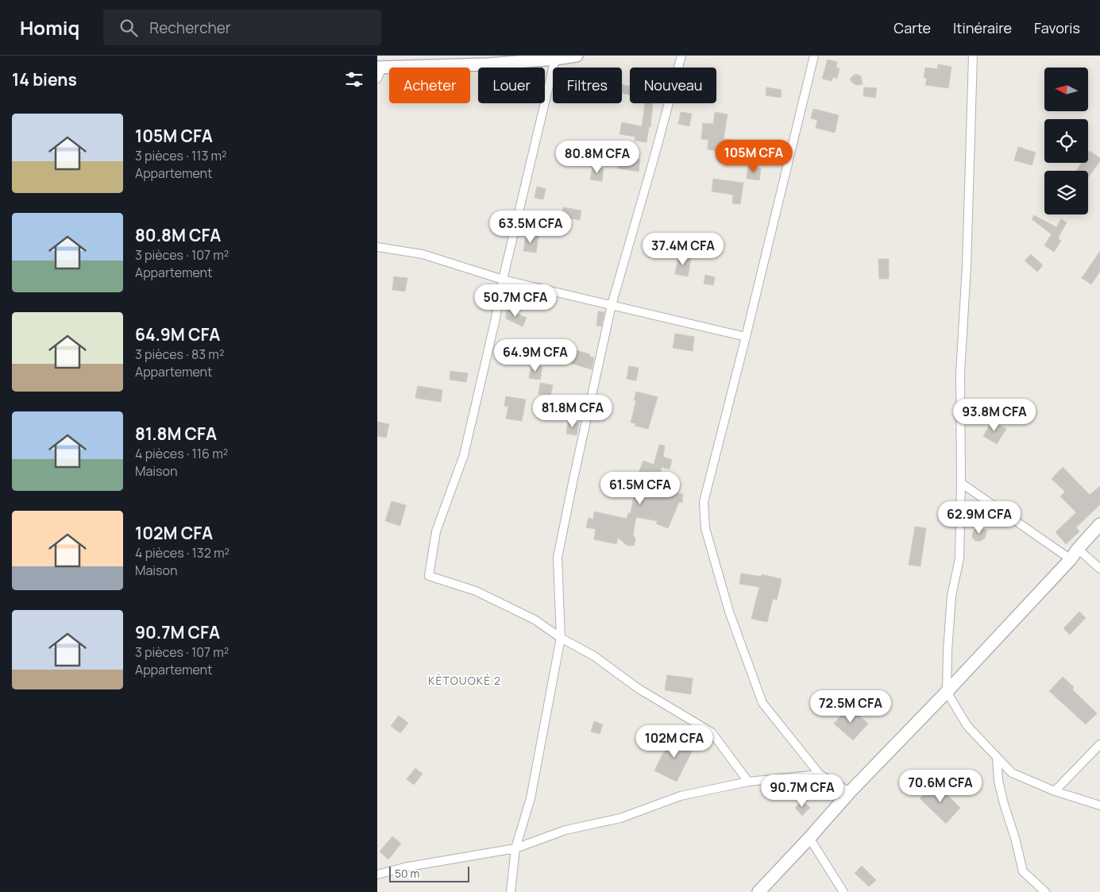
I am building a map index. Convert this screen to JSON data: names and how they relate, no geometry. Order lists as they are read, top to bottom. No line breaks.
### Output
{"districts":["KÈTOUOKÈ 2"],"scale_bar":"50 m","north":"left","page":{"header":"Homiq","search":"Rechercher","nav":["Carte","Itinéraire","Favoris"],"heading":"14 biens","chip":["Acheter","Louer","Filtres","Nouveau"],"list":[{"name":"105M CFA","note":"3 pièces · 113 m² · Appartement"},{"name":"80.8M CFA","note":"3 pièces · 107 m² · Appartement"},{"name":"64.9M CFA","note":"3 pièces · 83 m² · Appartement"},{"name":"81.8M CFA","note":"4 pièces · 116 m² · Maison"},{"name":"102M CFA","note":"4 pièces · 132 m² · Maison"},{"name":"90.7M CFA","note":"3 pièces · 107 m² · Appartement"}],"price":["105M CFA","80.8M CFA","63.5M CFA","37.4M CFA","50.7M CFA","64.9M CFA","81.8M CFA","93.8M CFA","61.5M CFA","62.9M CFA","72.5M CFA","102M CFA","70.6M CFA","90.7M CFA"],"scale":"50 m"}}
